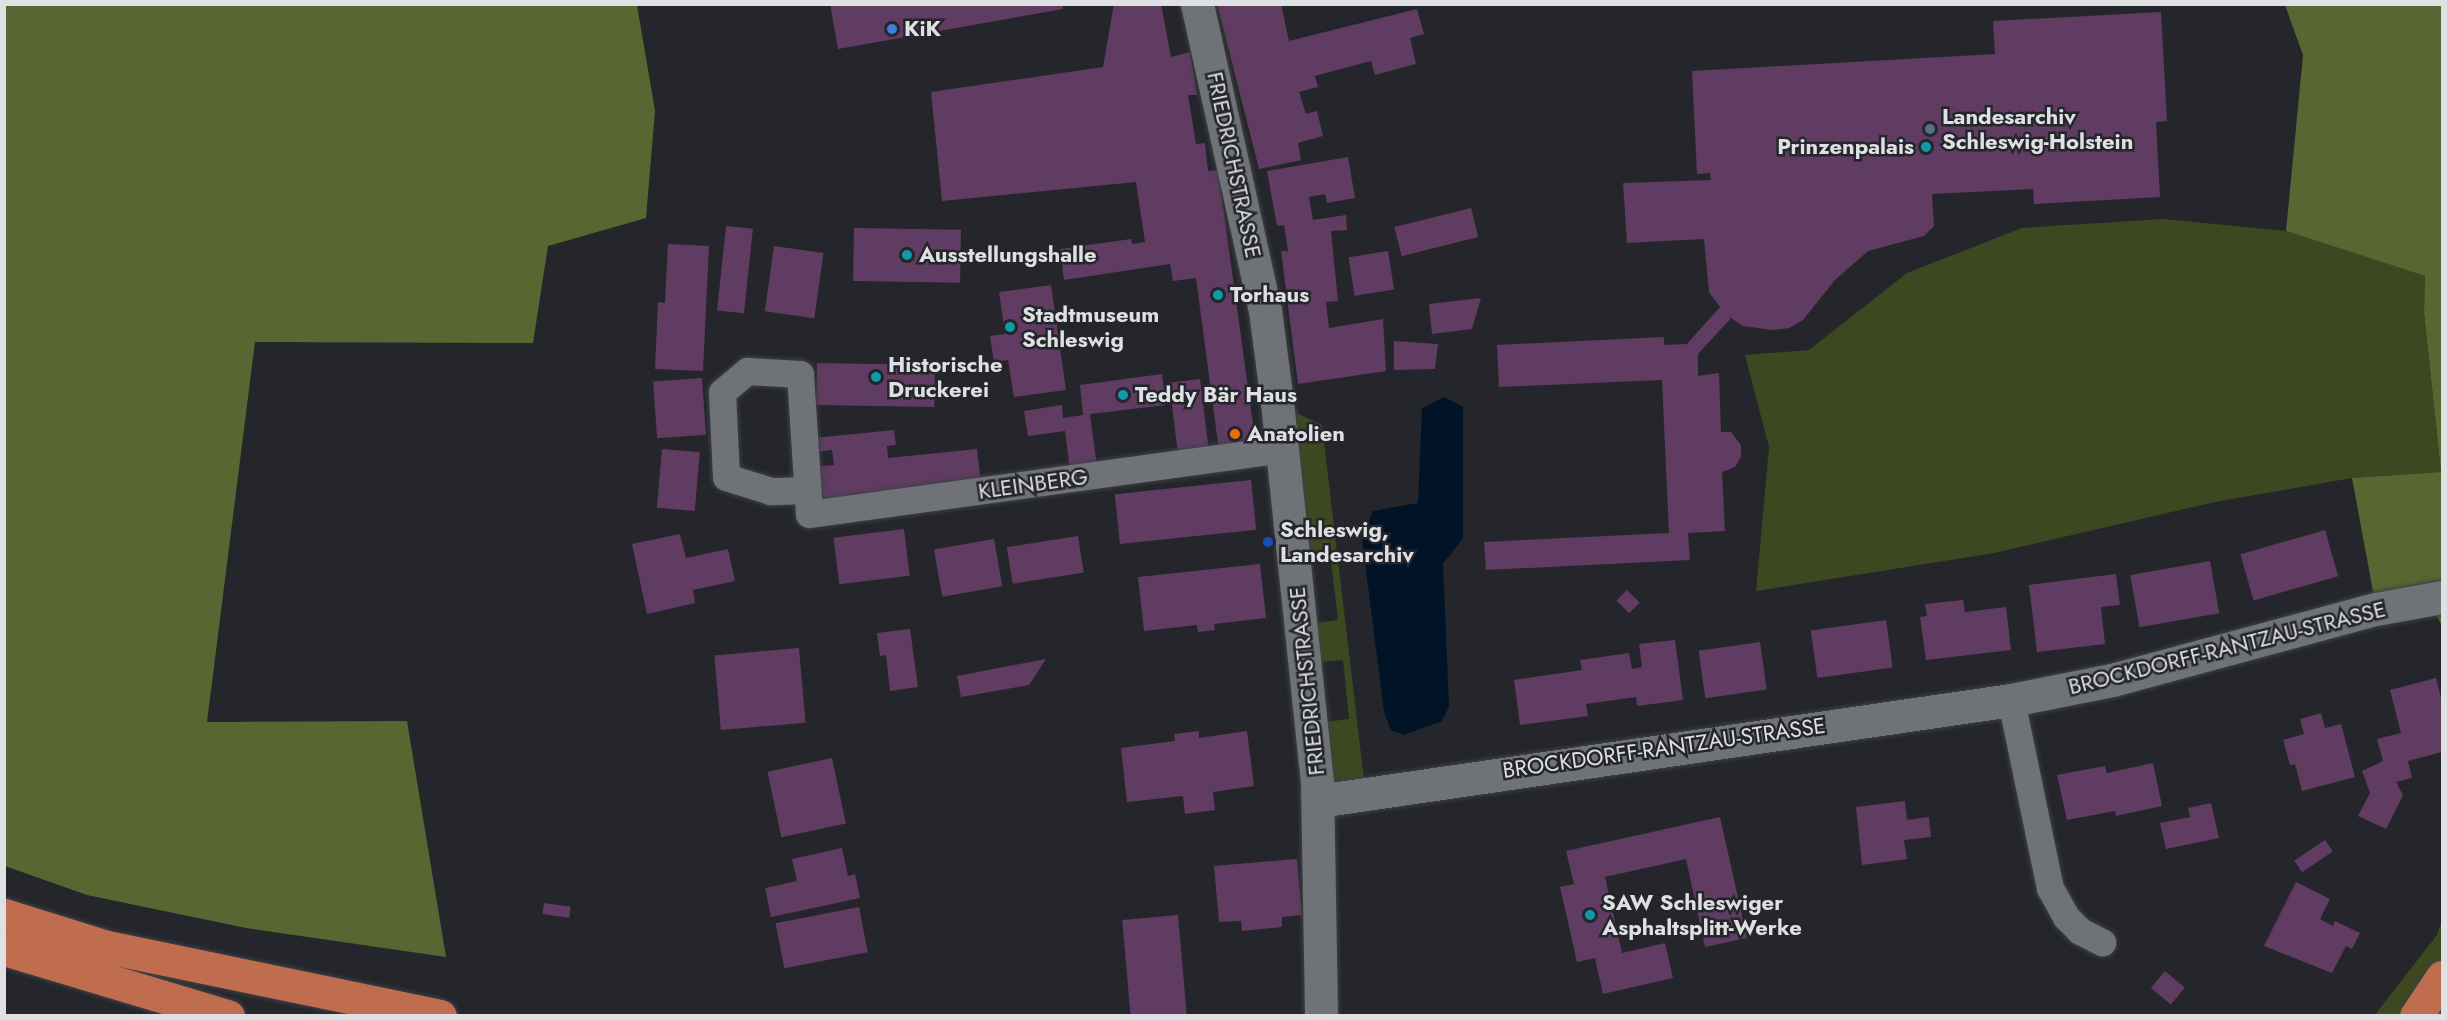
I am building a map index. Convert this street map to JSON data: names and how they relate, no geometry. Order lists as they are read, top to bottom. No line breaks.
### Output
{"streets":{"street":["FRIEDRICHSTRASSE","KLEINBERG","BROCKDORFF-RANTZAU-STRASSE"]},"crossings":[["FRIEDRICHSTRASSE","KLEINBERG"],["FRIEDRICHSTRASSE","BROCKDORFF-RANTZAU-STRASSE"]],"places":["KiK","Landesarchiv Schleswig-Holstein","Prinzenpalais","Ausstellungshalle","Torhaus","Stadtmuseum Schleswig","Historische Druckerei","Teddy Bär Haus","Anatolien","Schleswig, Landesarchiv","SAW Schleswiger Asphaltsplitt-Werke"]}
